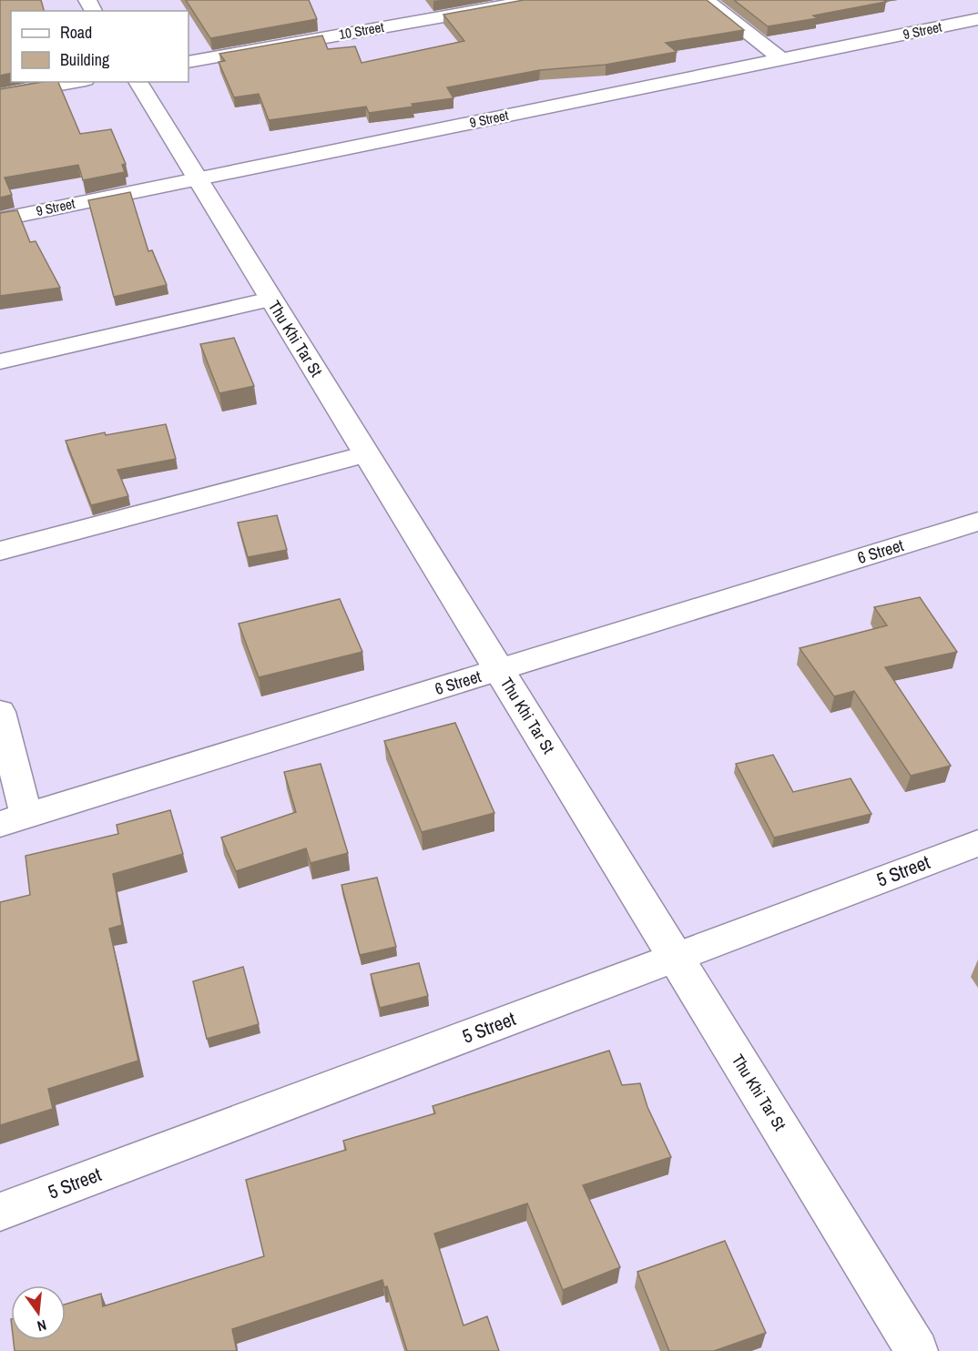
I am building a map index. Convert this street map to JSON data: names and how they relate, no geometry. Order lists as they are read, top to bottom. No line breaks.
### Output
{"streets":{"street":["10 Street","9 Street","Thu Khi Tar St","6 Street","5 Street"]},"crossings":[["9 Street","Thu Khi Tar St"],["Thu Khi Tar St","6 Street"],["Thu Khi Tar St","5 Street"]],"legend":["Road","Building"],"north":"bottom"}
